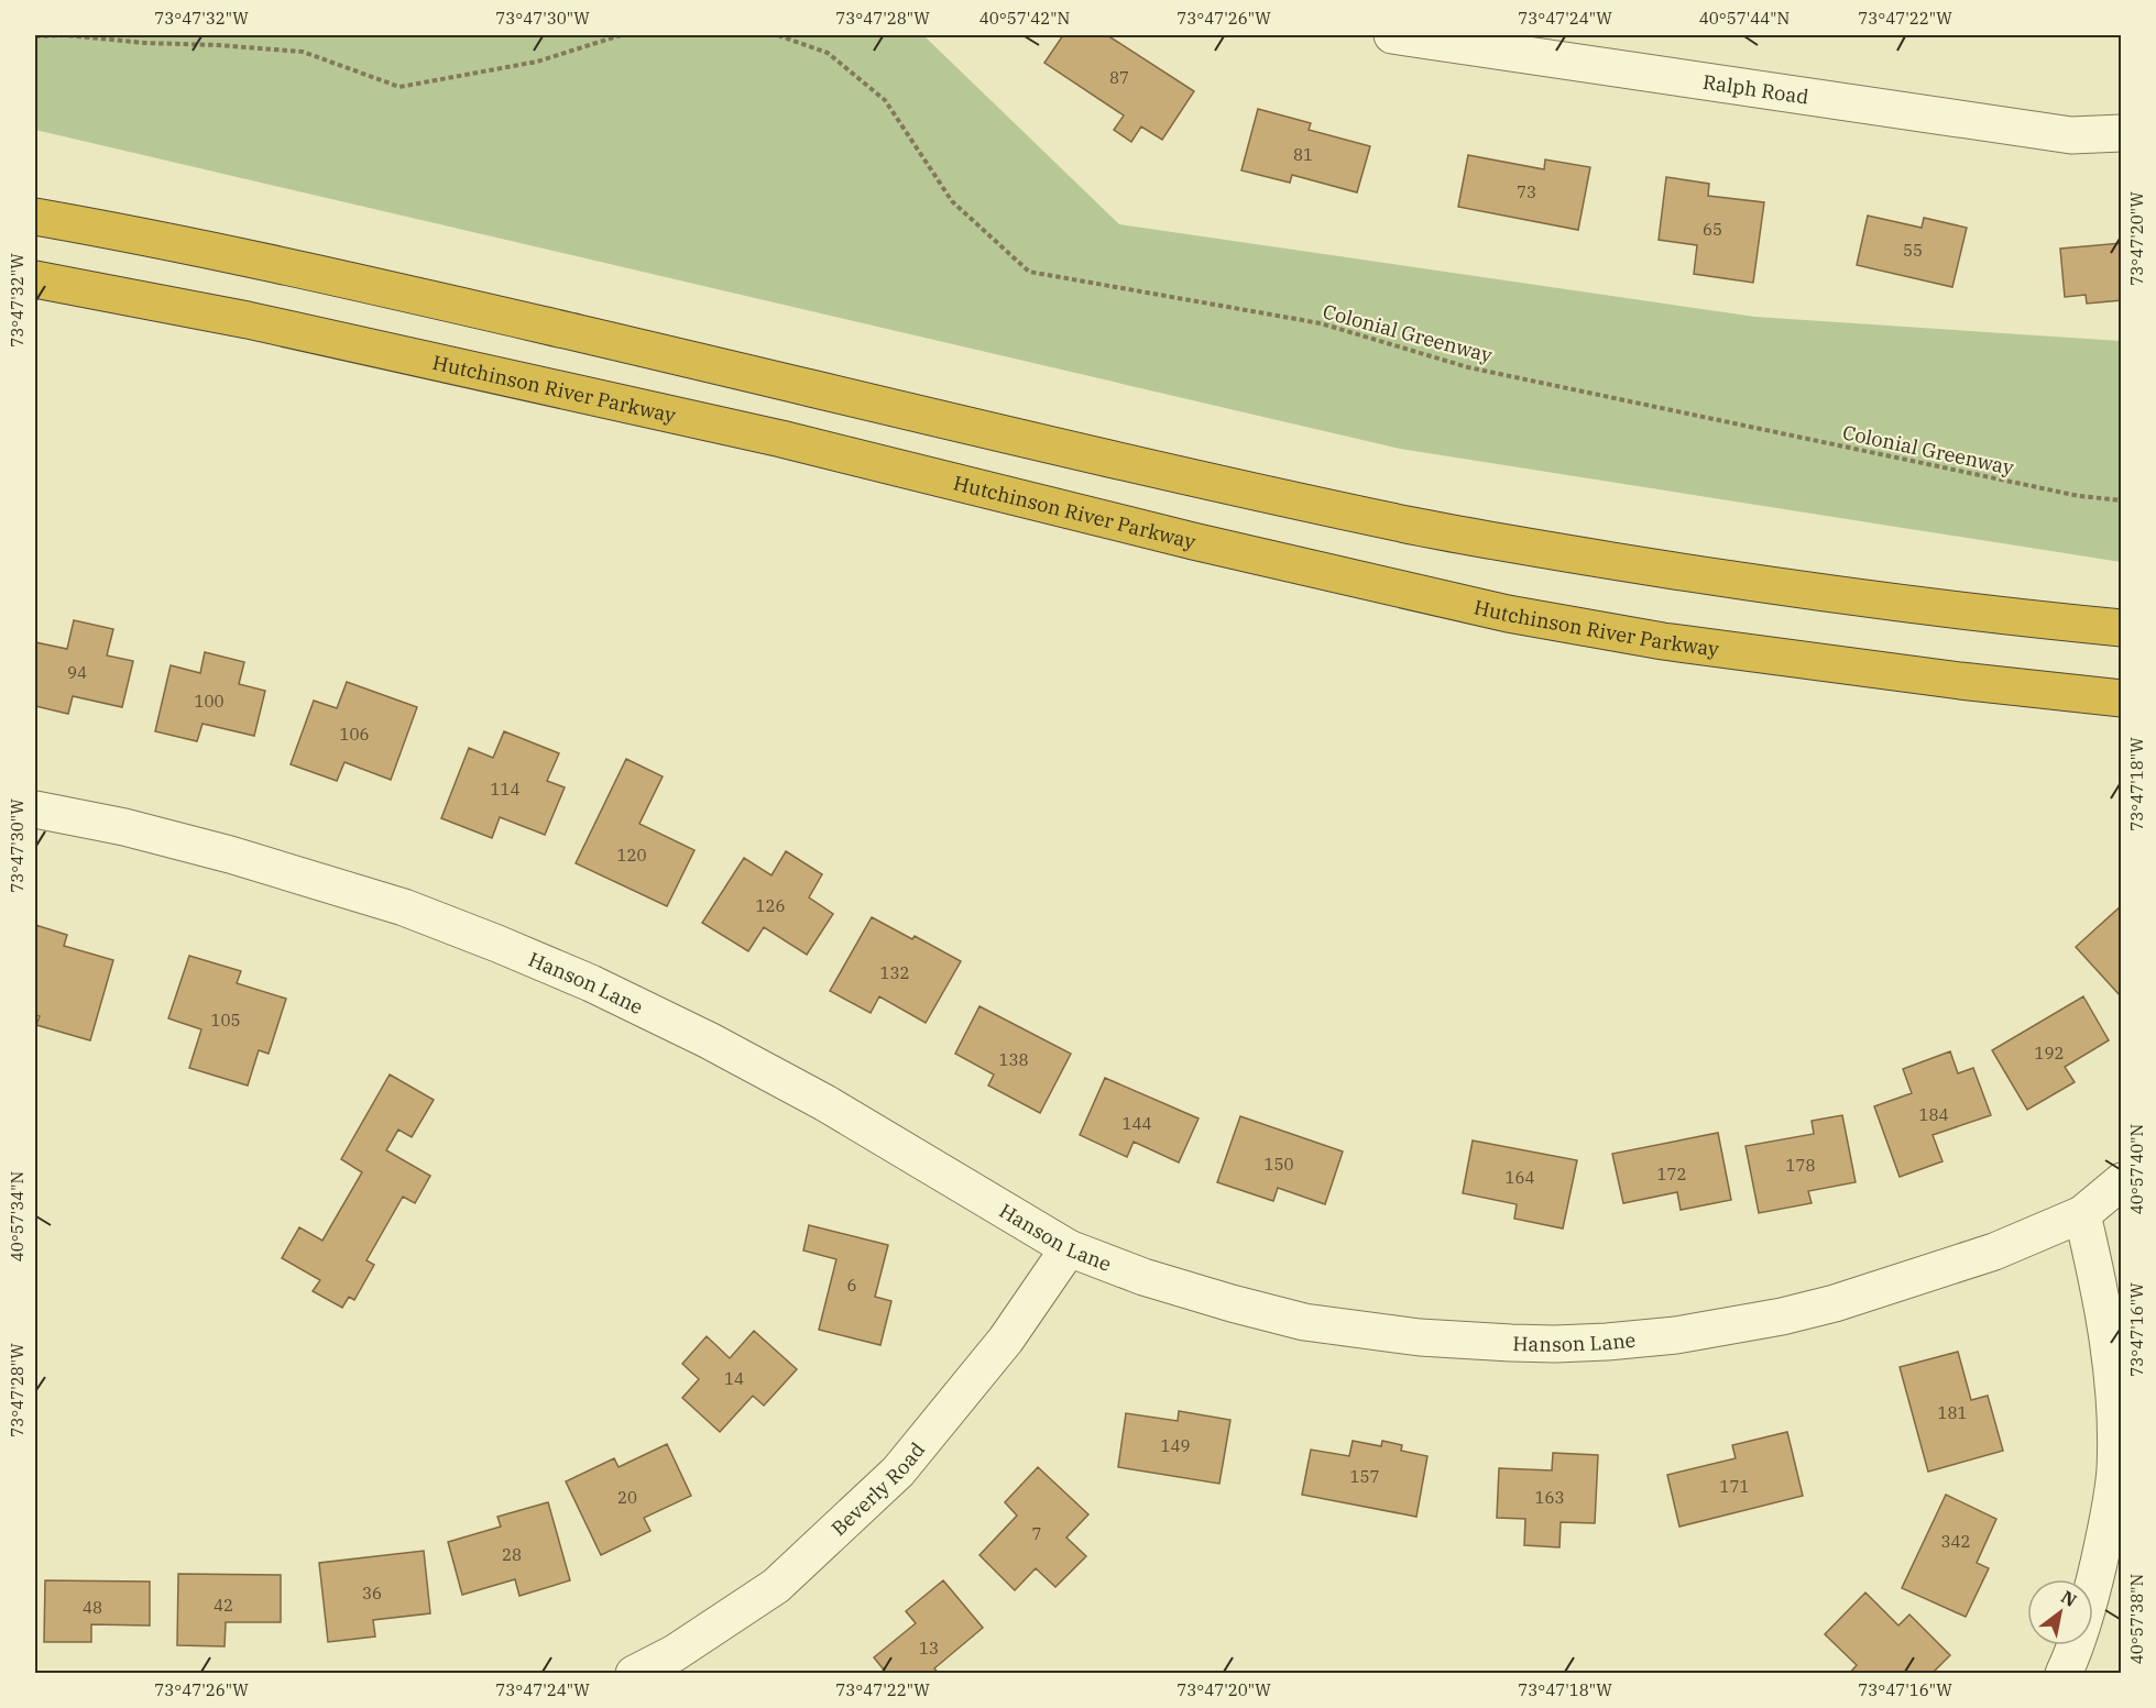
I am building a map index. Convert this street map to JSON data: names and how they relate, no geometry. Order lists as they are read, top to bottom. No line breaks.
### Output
{"streets":{"highway":["Hutchinson River Parkway"],"street":["Ralph Road","Hanson Lane","Beverly Road"],"path":["Colonial Greenway"]},"crossings":[["Hanson Lane","Beverly Road"]],"house_numbers":["87","81","73","65","55","94","100","106","114","120","126","132","105","192","138","184","144","150","178","172","164","6","14","181","149","157","171","20","163","7","342","28","36","42","48","13"],"north":"top right","coordinates":["73°47'32\"W","73°47'30\"W","73°47'28\"W","40°57'42\"N","73°47'26\"W","73°47'24\"W","40°57'44\"N","73°47'22\"W","73°47'20\"W","73°47'18\"W","40°57'40\"N","40°57'34\"N","73°47'16\"W","40°57'38\"N"]}
